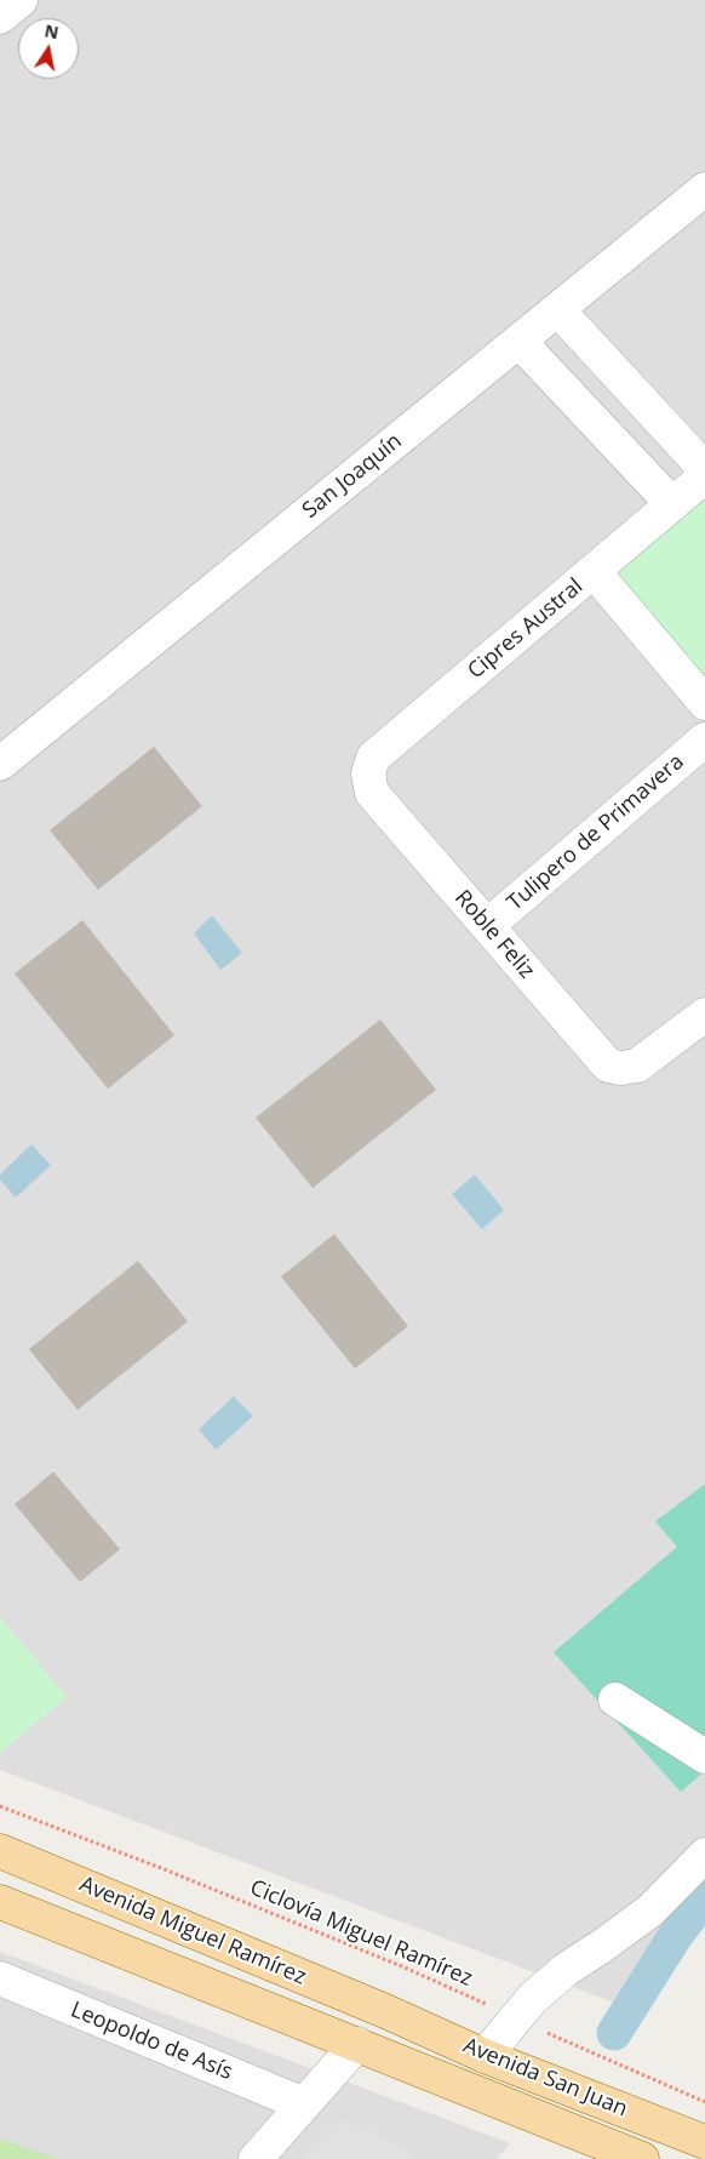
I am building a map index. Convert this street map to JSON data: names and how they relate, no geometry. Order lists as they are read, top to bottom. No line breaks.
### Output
{"streets":{"main road":["Avenida Miguel Ramírez","Avenida San Juan"],"street":["San Joaquín","Cipres Austral","Tulipero de Primavera","Roble Feliz","Leopoldo de Asís"],"path":["Ciclovía Miguel Ramírez"]},"crossings":[["Cipres Austral","Roble Feliz"],["Tulipero de Primavera","Roble Feliz"],["Avenida Miguel Ramírez","Avenida San Juan"]],"north":"top"}
